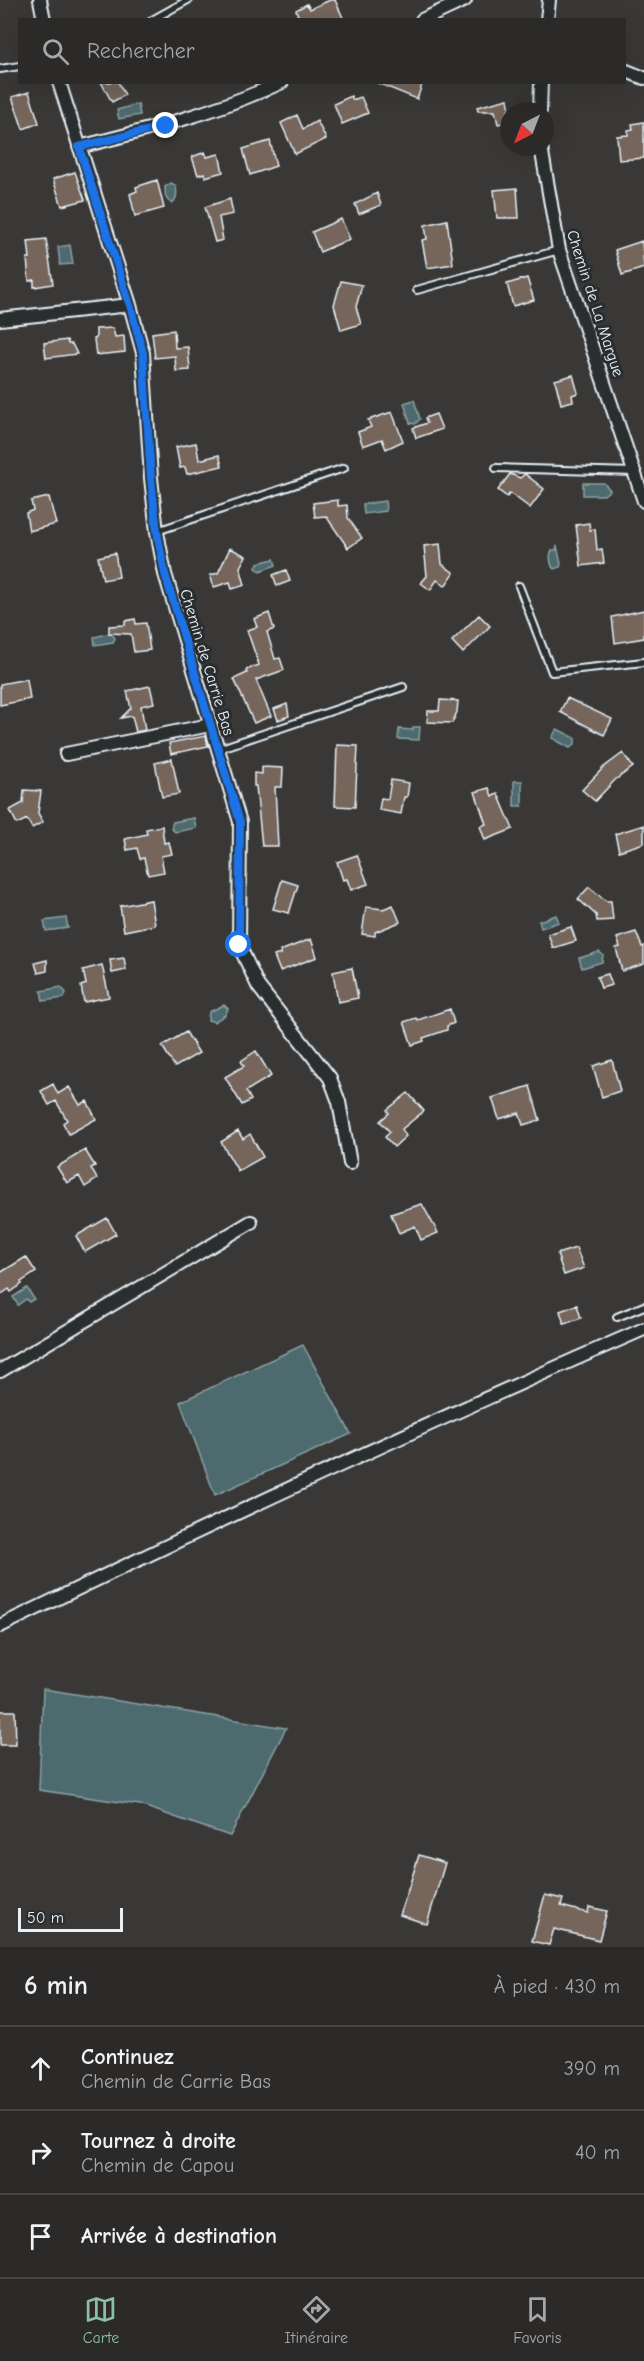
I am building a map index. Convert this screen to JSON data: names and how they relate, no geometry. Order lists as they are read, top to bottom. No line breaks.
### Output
{"streets":{"street":["Chemin de La Margue","Chemin de Carrie Bas"]},"scale_bar":"50 m","north":"bottom left","page":{"search":"Rechercher","scale":"50 m","heading":["6 min","À pied · 430 m"],"list":[["Continuez","Chemin de Carrie Bas","390 m"],["Tournez à droite","Chemin de Capou","40 m"],"Arrivée à destination"],"nav":["Carte","Itinéraire","Favoris"]}}
